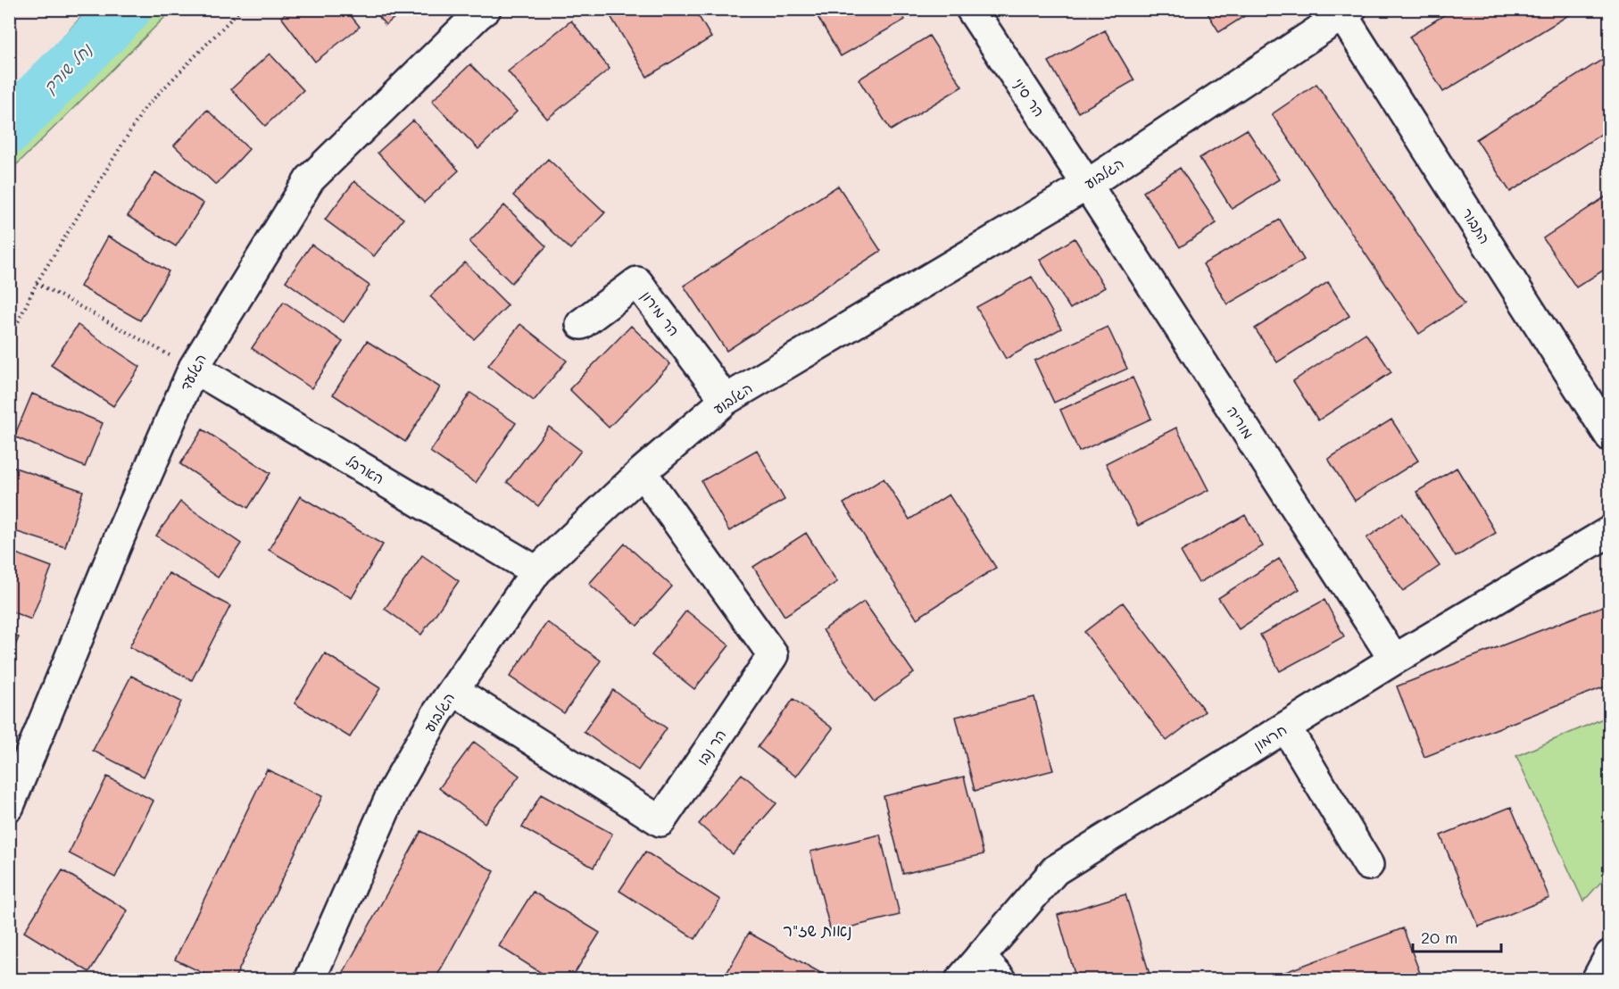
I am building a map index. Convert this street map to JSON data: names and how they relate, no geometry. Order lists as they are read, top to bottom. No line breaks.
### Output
{"streets":{"main road":["הר סיני","הגלבוע","התבור","הר מירון","הגלעד","מוריה","הארבל","חרמון","הר נבו"]},"crossings":[["הר סיני","הגלבוע"],["הר סיני","מוריה"],["הגלבוע","התבור"],["הגלבוע","הר מירון"],["הגלבוע","מוריה"],["הגלבוע","הארבל"],["הגלבוע","הר נבו"],["הגלעד","הארבל"],["מוריה","חרמון"]],"districts":["נאות שז\"ר"],"water":["נחל שורק"],"scale_bar":"20 m"}
